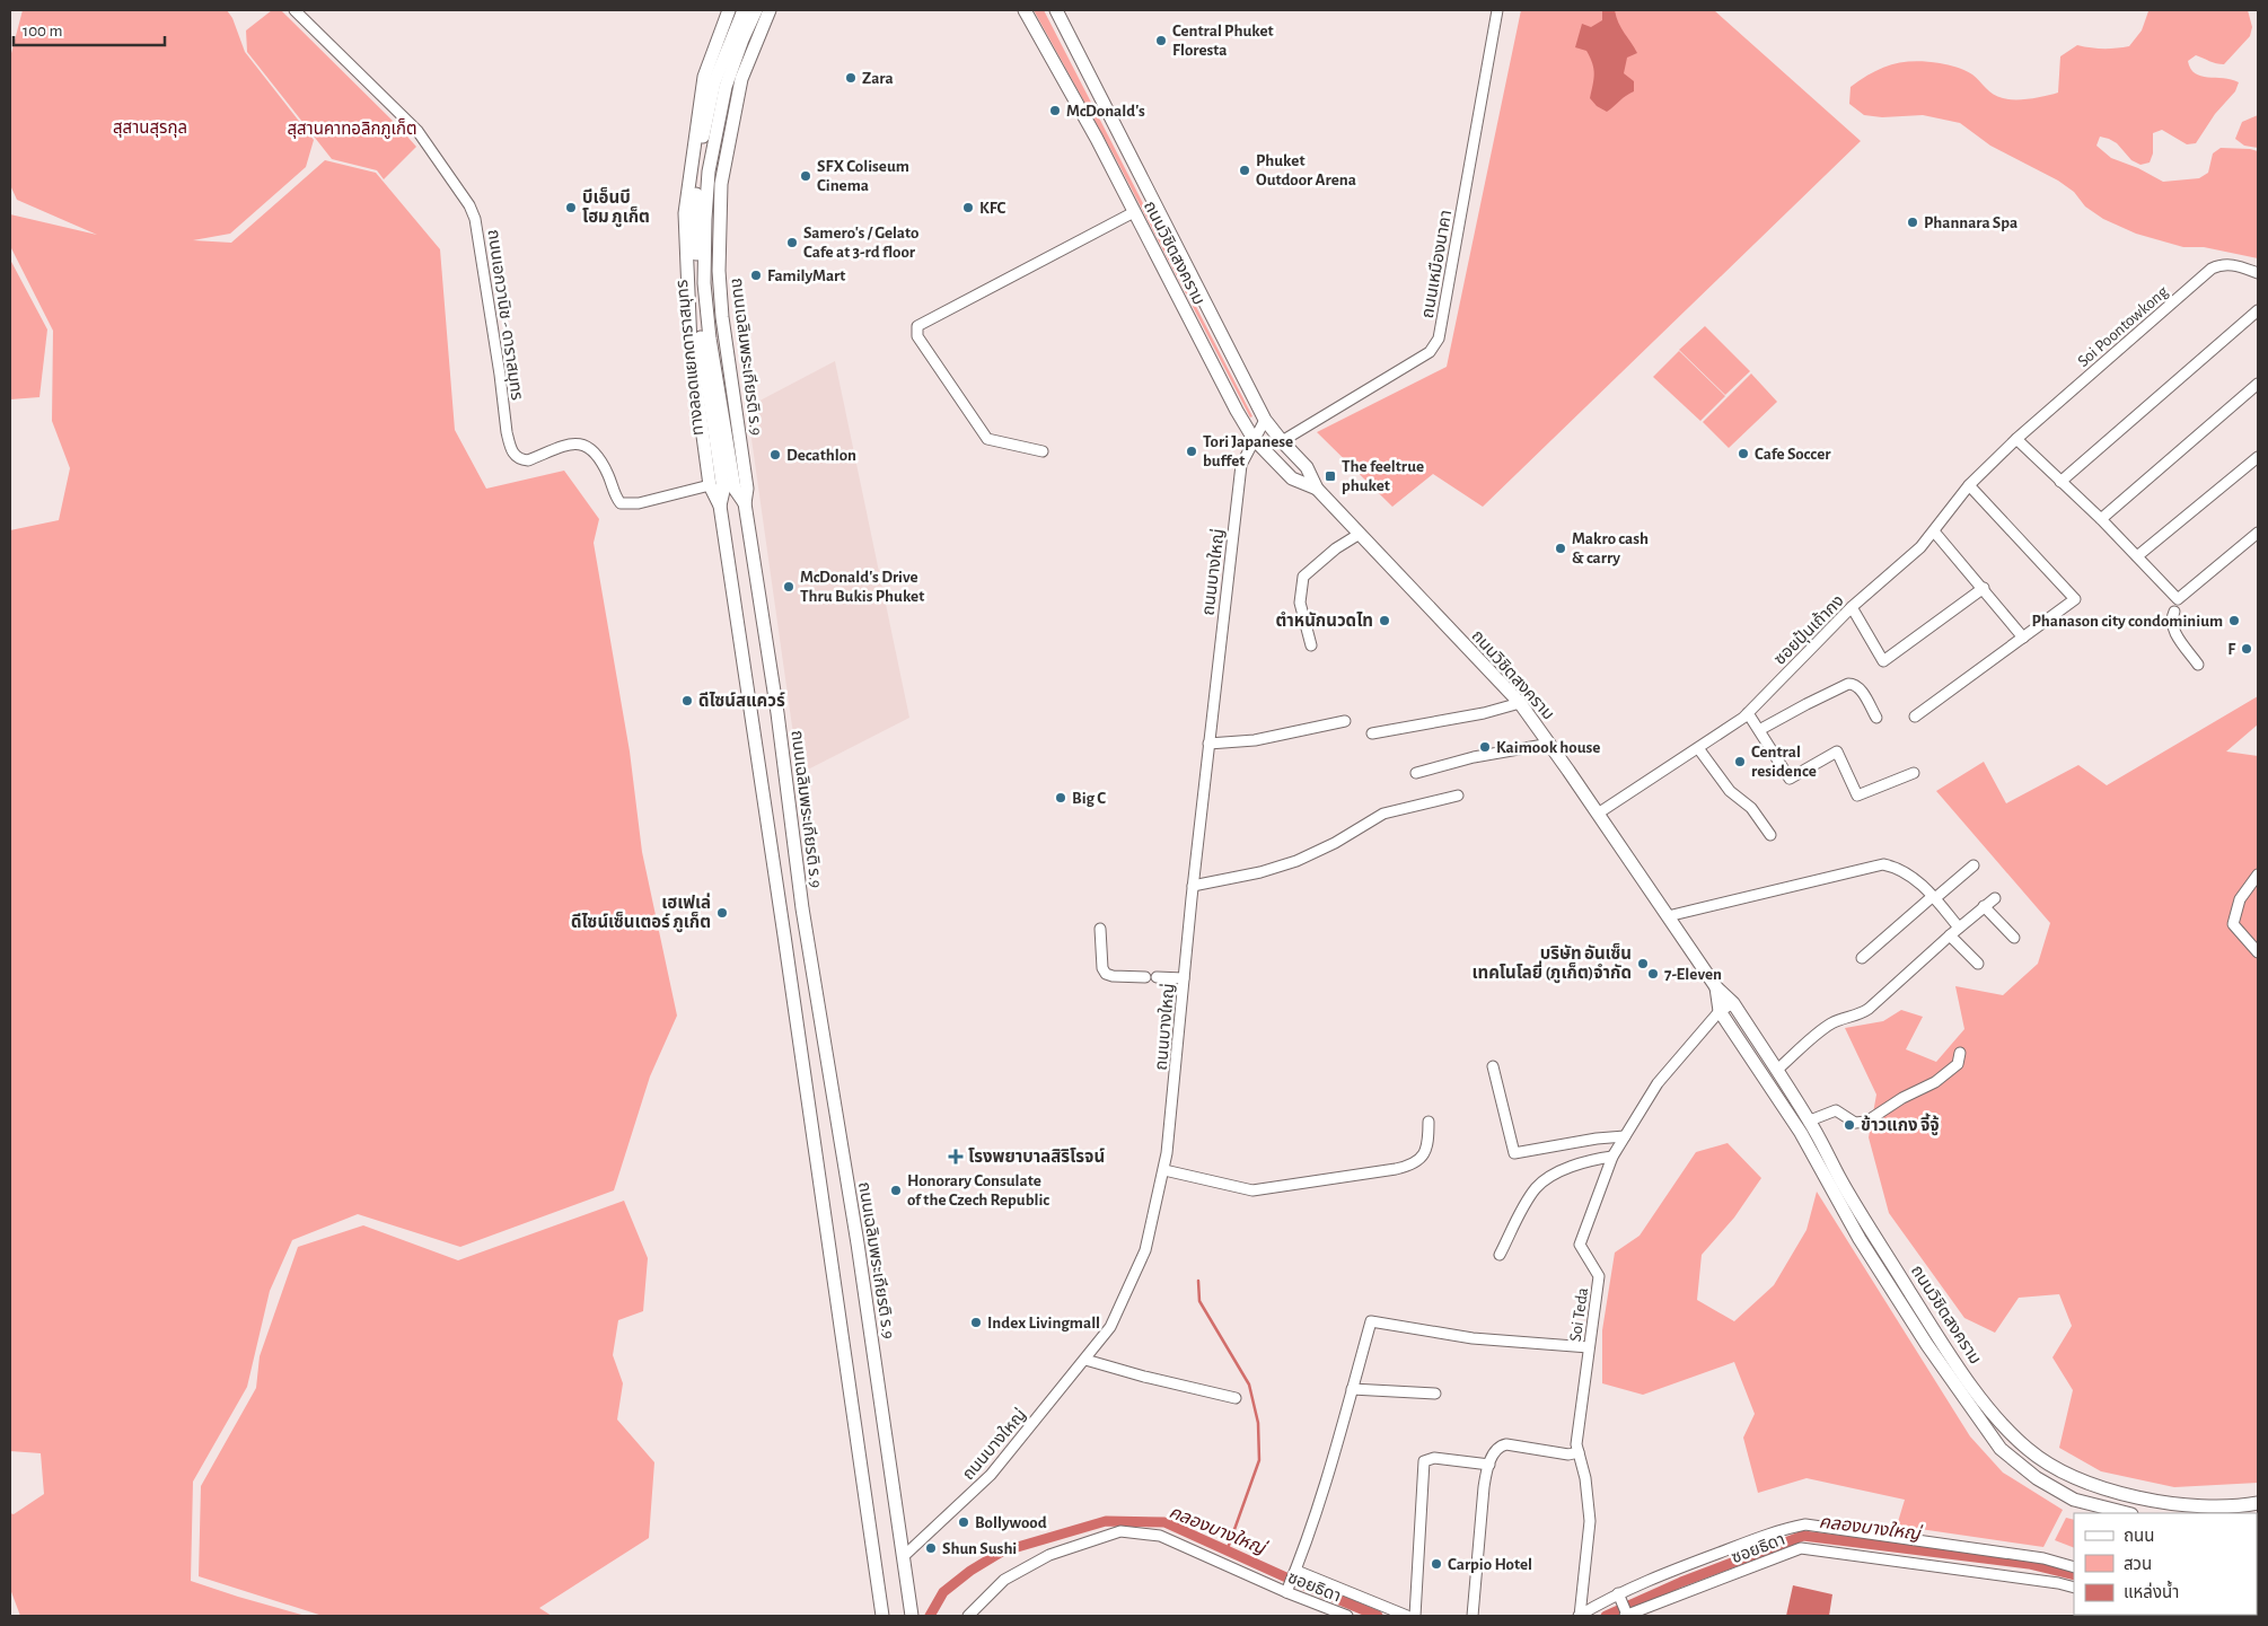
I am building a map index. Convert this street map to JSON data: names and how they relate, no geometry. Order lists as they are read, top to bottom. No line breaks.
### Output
{"streets":{"main road":["ถนนวิชิตสงคราม","ถนนเฉลิมพระเกียรติ ร.9","ทางลอดแยกดาราสมุทร"],"street":["ถนนเหมืองนาคา","ถนนเอกวานิช - ดาราสมุทร","Soi Poontowkong","ถนนบางใหญ่","ซอยปุ้นเถ้ากง","Soi Teda","ซอยธิดา"]},"crossings":[["ถนนวิชิตสงคราม","ถนนเหมืองนาคา"],["ถนนวิชิตสงคราม","ถนนบางใหญ่"],["ถนนวิชิตสงคราม","ซอยปุ้นเถ้ากง"],["ถนนวิชิตสงคราม","Soi Teda"],["Soi Poontowkong","ซอยปุ้นเถ้ากง"],["ถนนเฉลิมพระเกียรติ ร.9","ทางลอดแยกดาราสมุทร"],["ถนนเฉลิมพระเกียรติ ร.9","ถนนบางใหญ่"]],"water":["คลองบางใหญ่"],"parks":["สุสานสุรกุล","สุสานคาทอลิกภูเก็ต"],"places":{"other":["Central Phuket Floresta","Zara","McDonald's","Phuket Outdoor Arena","SFX Coliseum Cinema","บีเอ็นบี โฮม ภูเก็ต","KFC","Phannara Spa","Samero's / Gelato Cafe at 3-rd floor","FamilyMart","Tori Japanese buffet","Cafe Soccer","Decathlon","Makro cash & carry","McDonald's Drive Thru Bukis Phuket","ตำหนักนวดไท","Phanason city condominium","F","ดีไซน์สแควร์","Kaimook house","Central residence","Big C","เฮเฟเล่ ดีไซน์เซ็นเตอร์ ภูเก็ต","บริษัท อันเซ็น เทคโนโลยี่ (ภูเก็ต)จำกัด","7-Eleven","ข้าวแกง จี้จู้","Honorary Consulate of the Czech Republic","Index Livingmall","Bollywood","Shun Sushi","Carpio Hotel"],"transit":["The feeltrue phuket"],"health":["โรงพยาบาลสิริโรจน์"]},"legend":["ถนน","สวน","แหล่งน้ำ"],"scale_bar":"100 m"}
